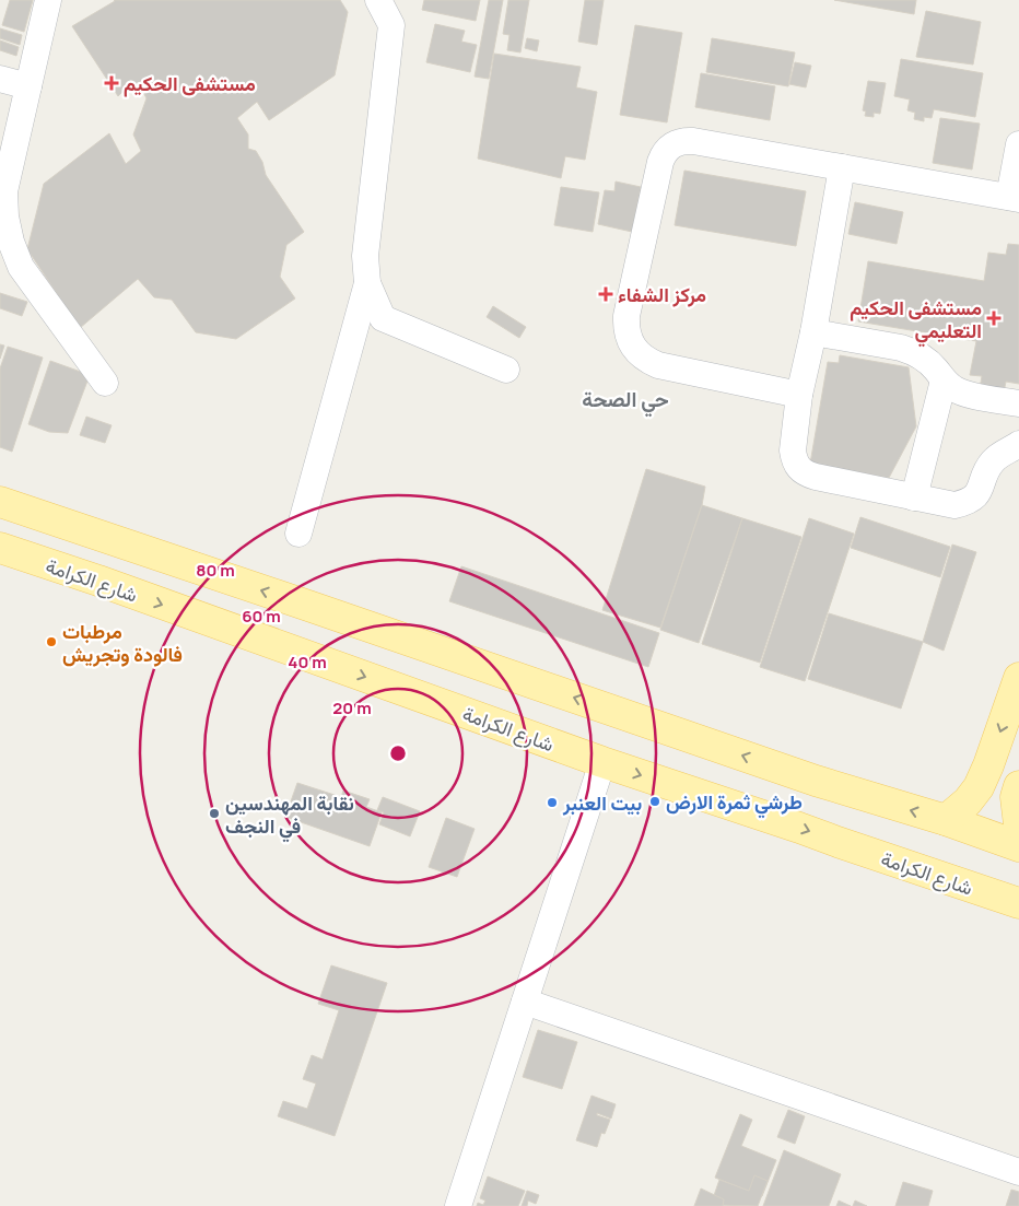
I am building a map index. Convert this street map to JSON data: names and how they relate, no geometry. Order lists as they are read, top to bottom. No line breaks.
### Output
{"streets":{"main road":["شارع الكرامة"]},"districts":["حي الصحة"],"places":{"health":["مستشفى الحكيم","مركز الشفاء","مستشفى الحكيم التعليمي"],"other":["مرطبات فالودة وتجريش","طرشي ثمرة الارض","بيت العنبر","نقابة المهندسين في النجف"]},"rings":["80 m","60 m","40 m","20 m"]}
